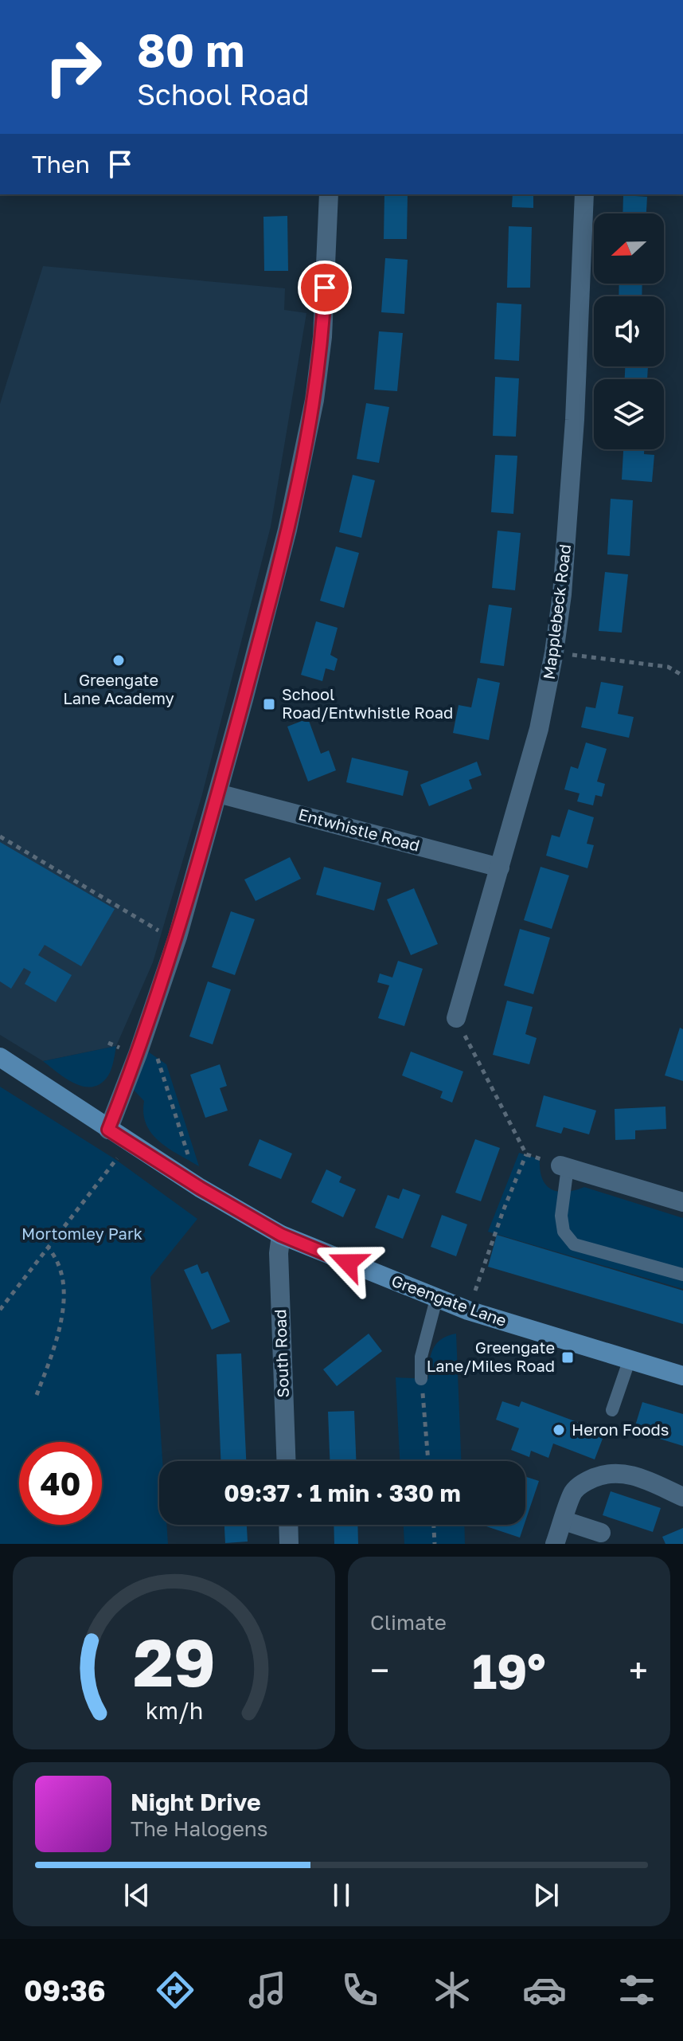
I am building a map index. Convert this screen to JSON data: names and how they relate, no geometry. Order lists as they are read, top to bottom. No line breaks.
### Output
{"streets":{"street":["Mapplebeck Road","Entwhistle Road","Greengate Lane","South Road"]},"crossings":[["Mapplebeck Road","Entwhistle Road"],["Greengate Lane","South Road"]],"parks":["Mortomley Park"],"places":{"other":["Greengate Lane Academy","Heron Foods"],"transit":["School Road/Entwhistle Road","Greengate Lane/Miles Road"]},"north":"left","page":{"turn":["80 m","School Road"],"then":"Then","limit":"40","trip":"09:37 · 1 min · 330 m","tile":"Climate","heat":["−","19°","+"],"song":["Night Drive","The Halogens"],"tabs":"09:36","gauge":["29","km/h"]}}
